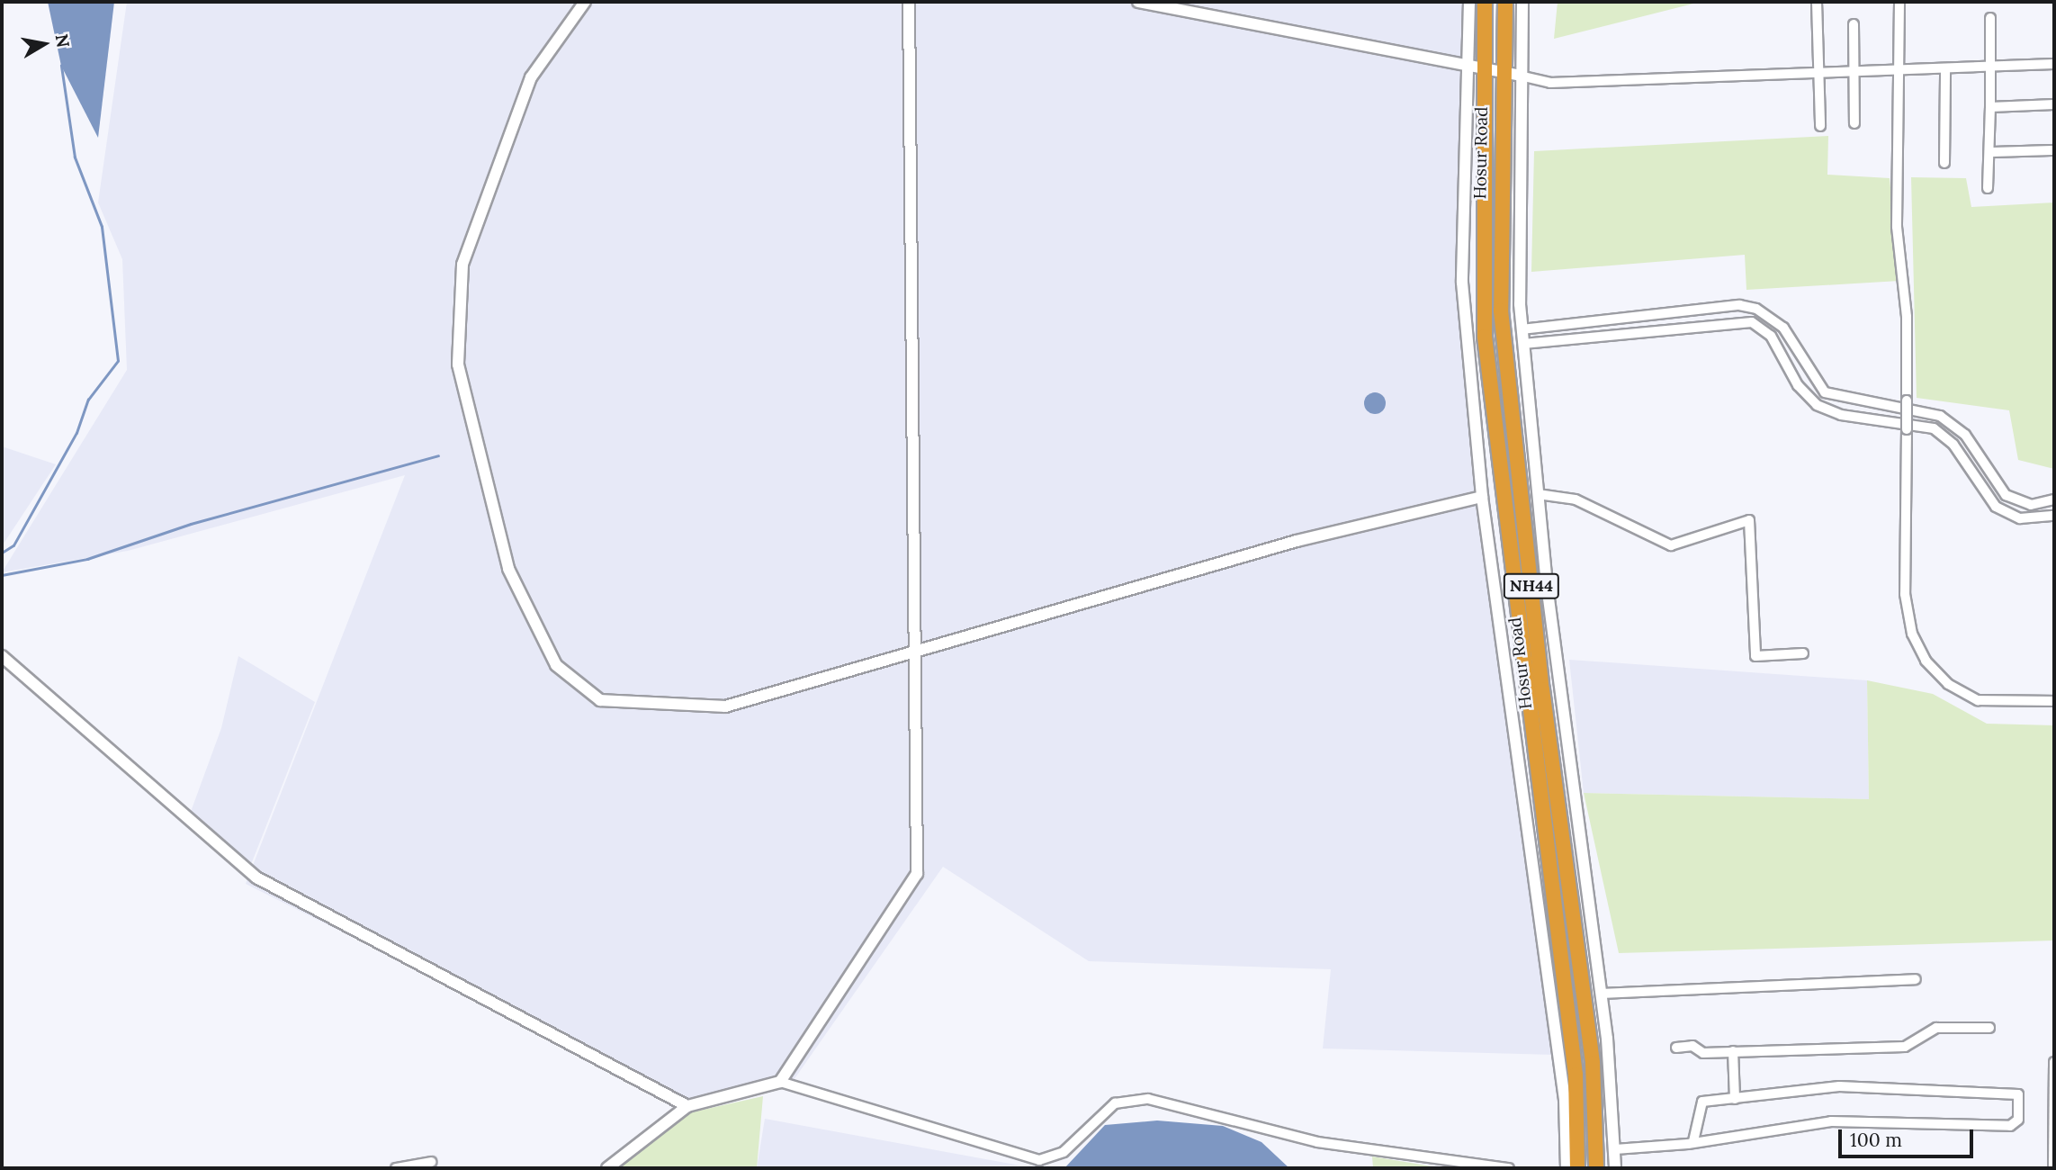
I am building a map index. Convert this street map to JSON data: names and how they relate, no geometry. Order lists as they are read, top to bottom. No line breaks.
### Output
{"streets":{"highway":["Hosur Road","NH44"]},"scale_bar":"100 m","north":"right"}
